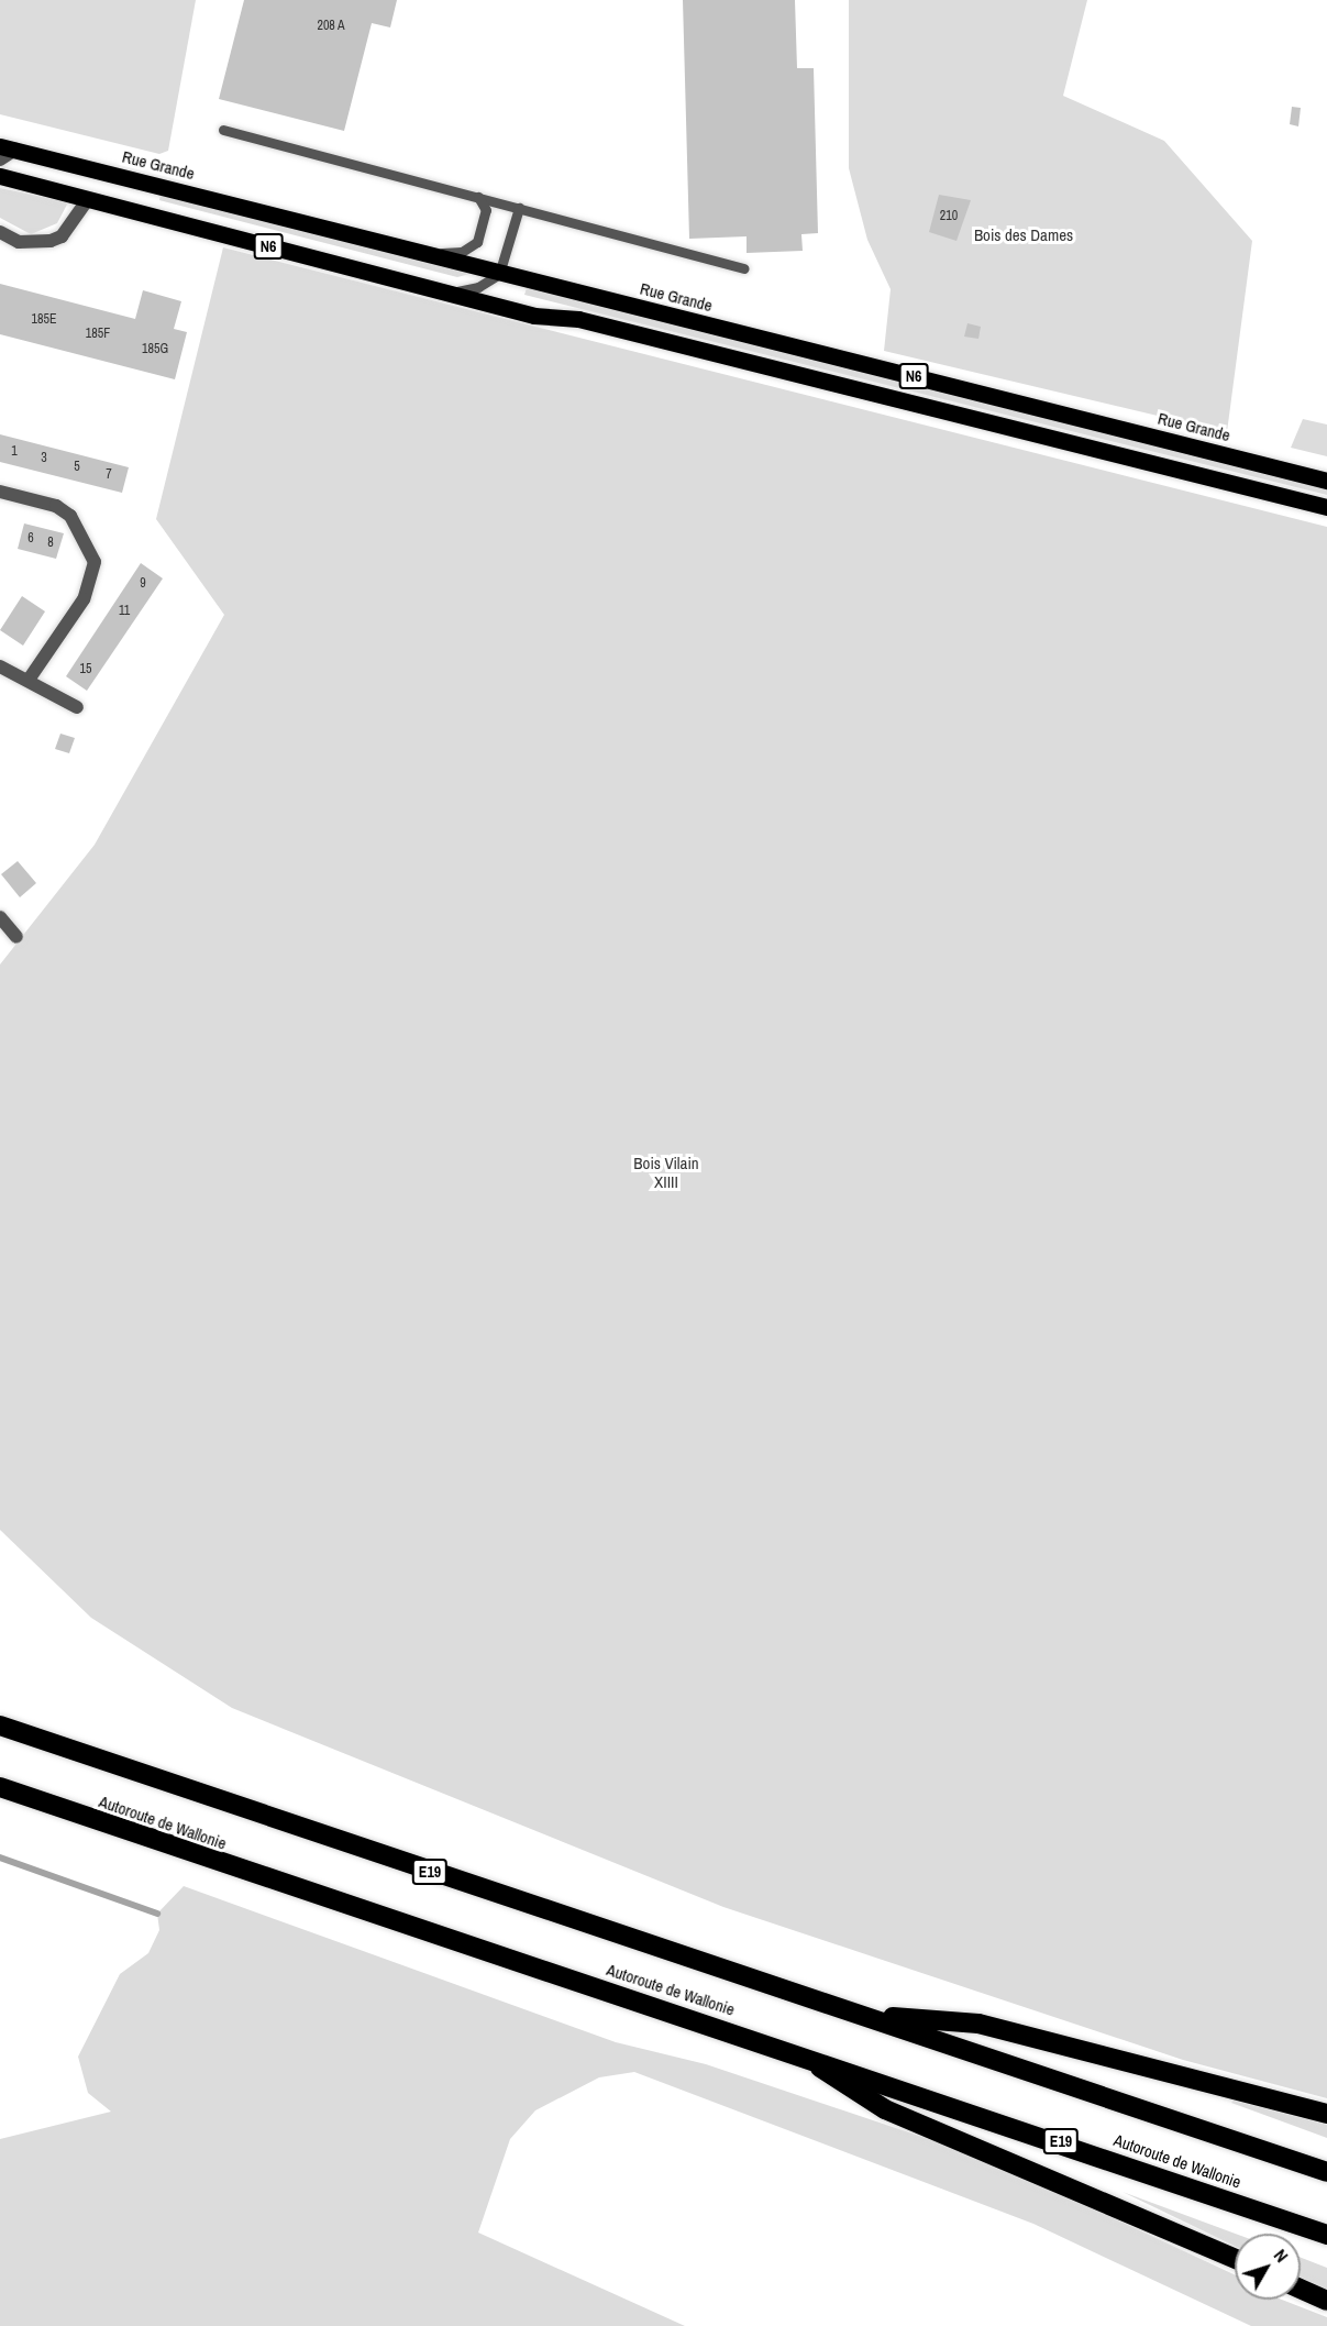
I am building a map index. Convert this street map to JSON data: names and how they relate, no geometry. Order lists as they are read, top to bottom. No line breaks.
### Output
{"streets":{"highway":["Autoroute de Wallonie","E19"],"main road":["Rue Grande","N6"]},"parks":["Bois des Dames","Bois Vilain XIIII"],"house_numbers":["208 A","210","185E","185F","185G","1","3","5","7","6","8","9","11","15"],"north":"top right"}
